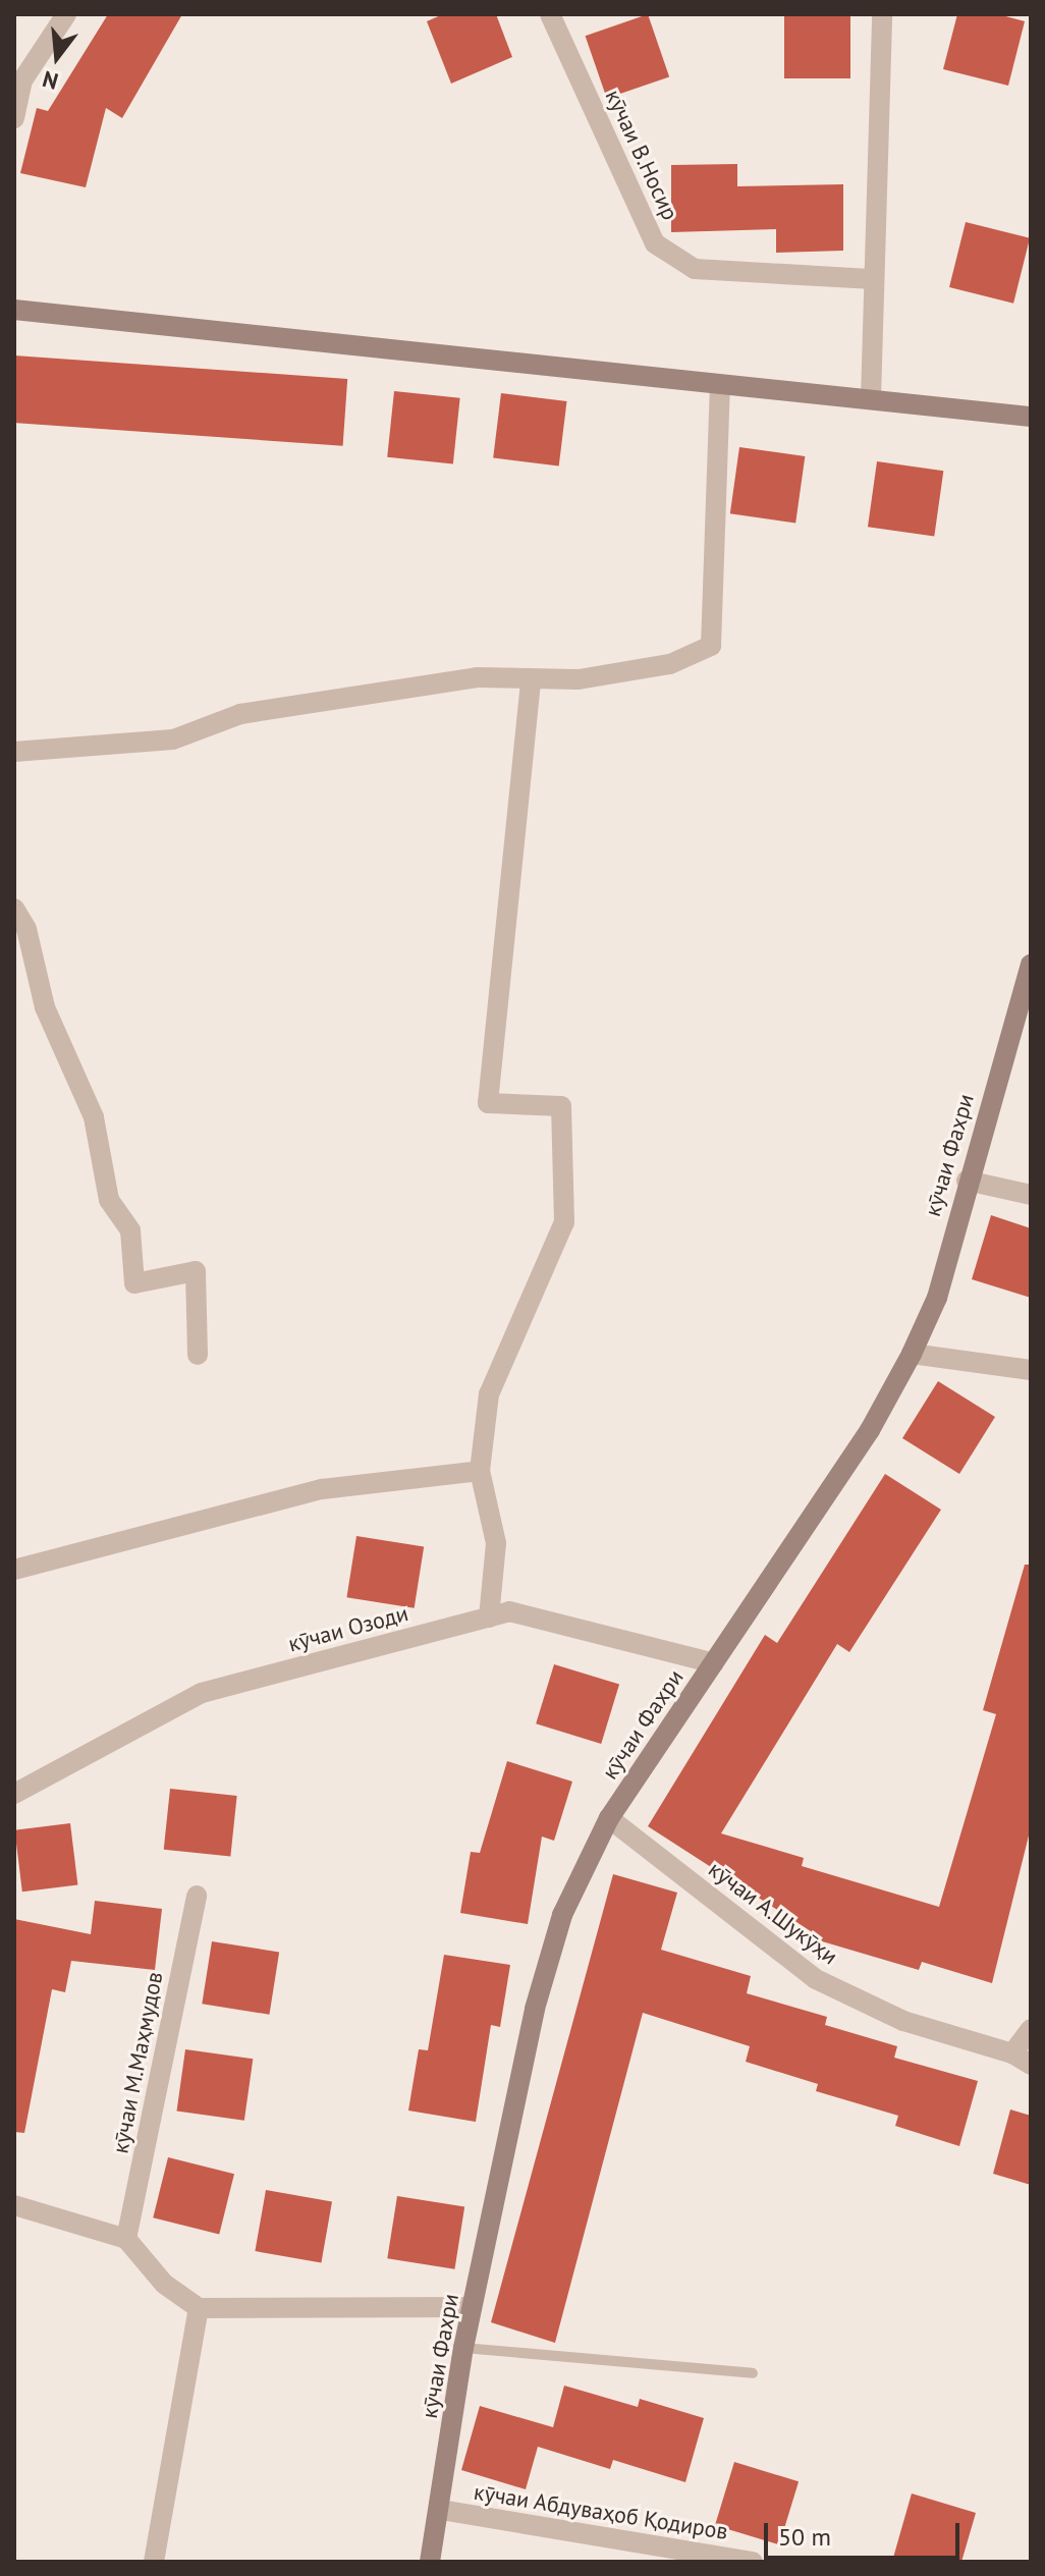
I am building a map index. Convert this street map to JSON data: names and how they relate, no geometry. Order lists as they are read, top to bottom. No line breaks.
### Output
{"streets":{"street":["кӯчаи В.Носир","кӯчаи Фахри","кӯчаи Озоди","кӯчаи А.Шукӯҳи","кӯчаи М.Маҳмудов","кӯчаи Абдуваҳоб Қодиров"]},"crossings":[["кӯчаи Фахри","кӯчаи Озоди"],["кӯчаи Фахри","кӯчаи А.Шукӯҳи"],["кӯчаи Фахри","кӯчаи Абдуваҳоб Қодиров"]],"scale_bar":"50 m","north":"bottom"}
